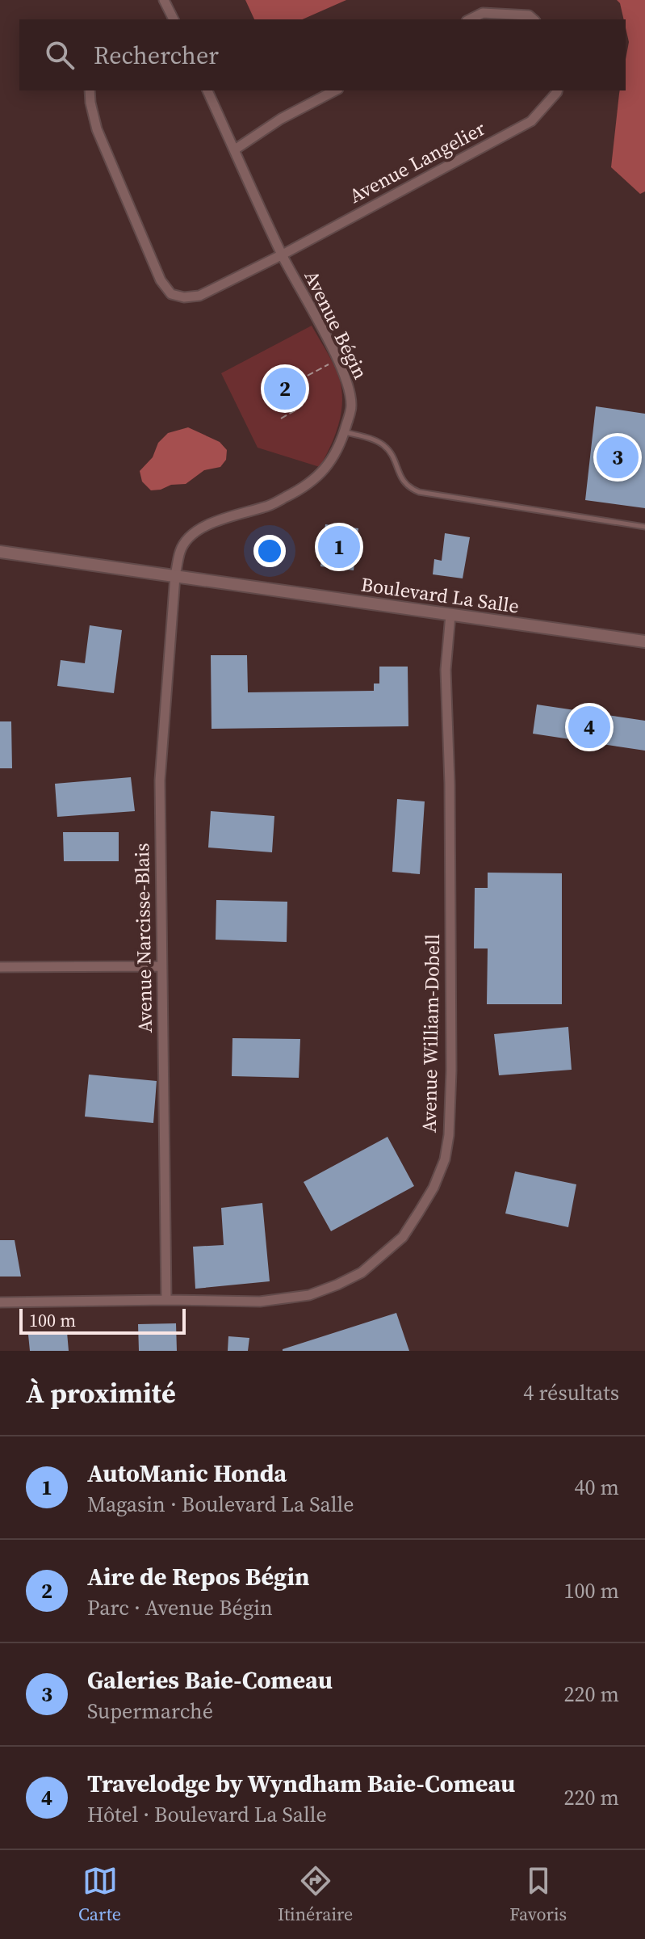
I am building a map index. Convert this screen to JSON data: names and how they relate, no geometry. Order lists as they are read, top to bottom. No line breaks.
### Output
{"streets":{"street":["Avenue Langelier","Avenue Bégin","Boulevard La Salle","Avenue Narcisse-Blais","Avenue William-Dobell"]},"crossings":[["Avenue Langelier","Avenue Bégin"],["Avenue Bégin","Boulevard La Salle"],["Avenue Bégin","Avenue Narcisse-Blais"],["Boulevard La Salle","Avenue Narcisse-Blais"],["Boulevard La Salle","Avenue William-Dobell"],["Avenue Narcisse-Blais","Avenue William-Dobell"]],"scale_bar":"100 m","page":{"search":"Rechercher","pins":["2","3","1","4"],"scale":"100 m","heading":["À proximité","4 résultats"],"list":[{"mark":"1","name":"AutoManic Honda","note":"Magasin · Boulevard La Salle","value":"40 m"},{"mark":"2","name":"Aire de Repos Bégin","note":"Parc · Avenue Bégin","value":"100 m"},{"mark":"3","name":"Galeries Baie-Comeau","note":"Supermarché","value":"220 m"},{"mark":"4","name":"Travelodge by Wyndham Baie-Comeau","note":"Hôtel · Boulevard La Salle","value":"220 m"}],"nav":["Carte","Itinéraire","Favoris"]}}
